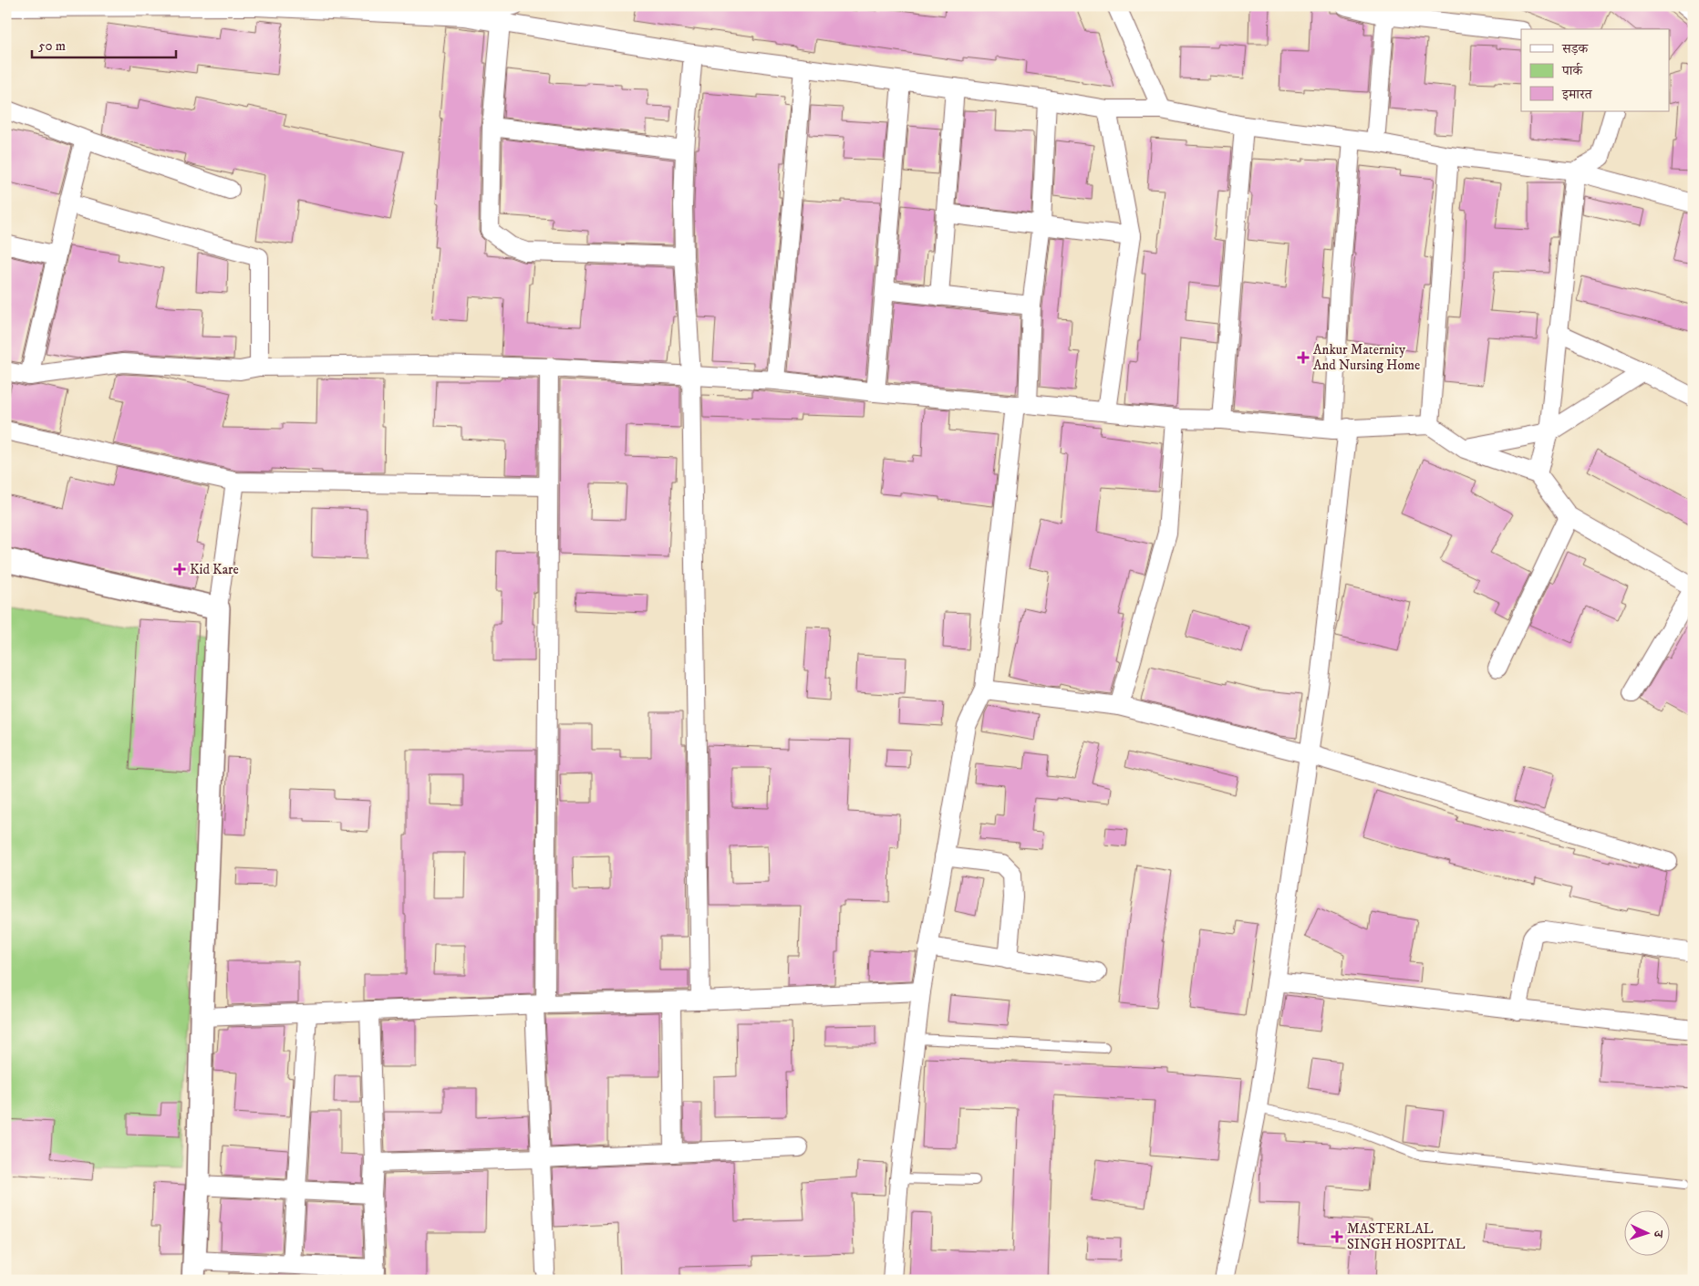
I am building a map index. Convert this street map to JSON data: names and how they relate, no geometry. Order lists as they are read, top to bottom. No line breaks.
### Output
{"places":{"health":["Ankur Maternity And Nursing Home","Kid Kare","MASTERLAL SINGH HOSPITAL"]},"legend":["सड़क","पार्क","इमारत"],"scale_bar":"50 m","north":"right"}
